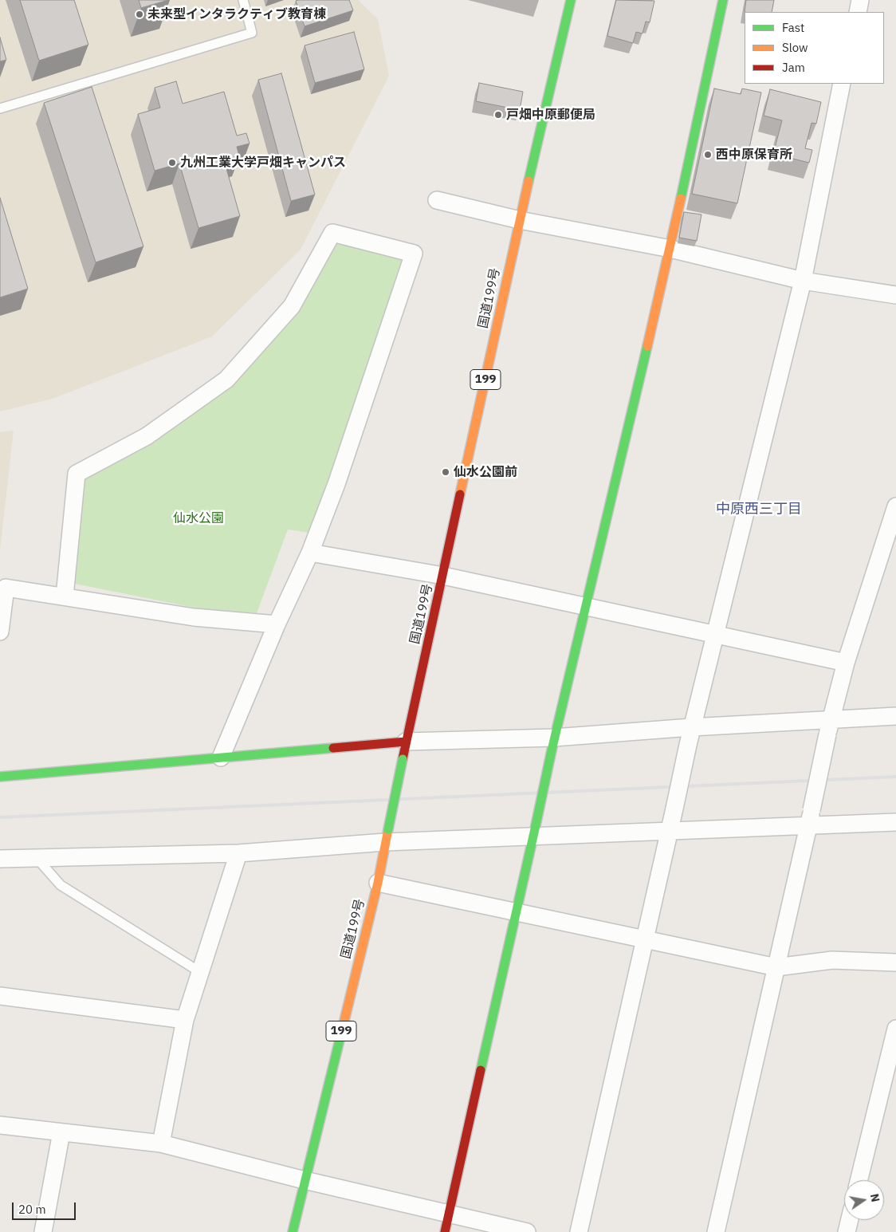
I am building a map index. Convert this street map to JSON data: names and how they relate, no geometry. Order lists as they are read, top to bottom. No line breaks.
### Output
{"streets":{"main road":["国道199号","199"]},"districts":["中原西三丁目"],"parks":["仙水公園"],"places":["未来型インタラクティブ教育棟","戸畑中原郵便局","西中原保育所","九州工業大学戸畑キャンパス","仙水公園前"],"legend":["Fast","Slow","Jam"],"scale_bar":"20 m","north":"right"}
